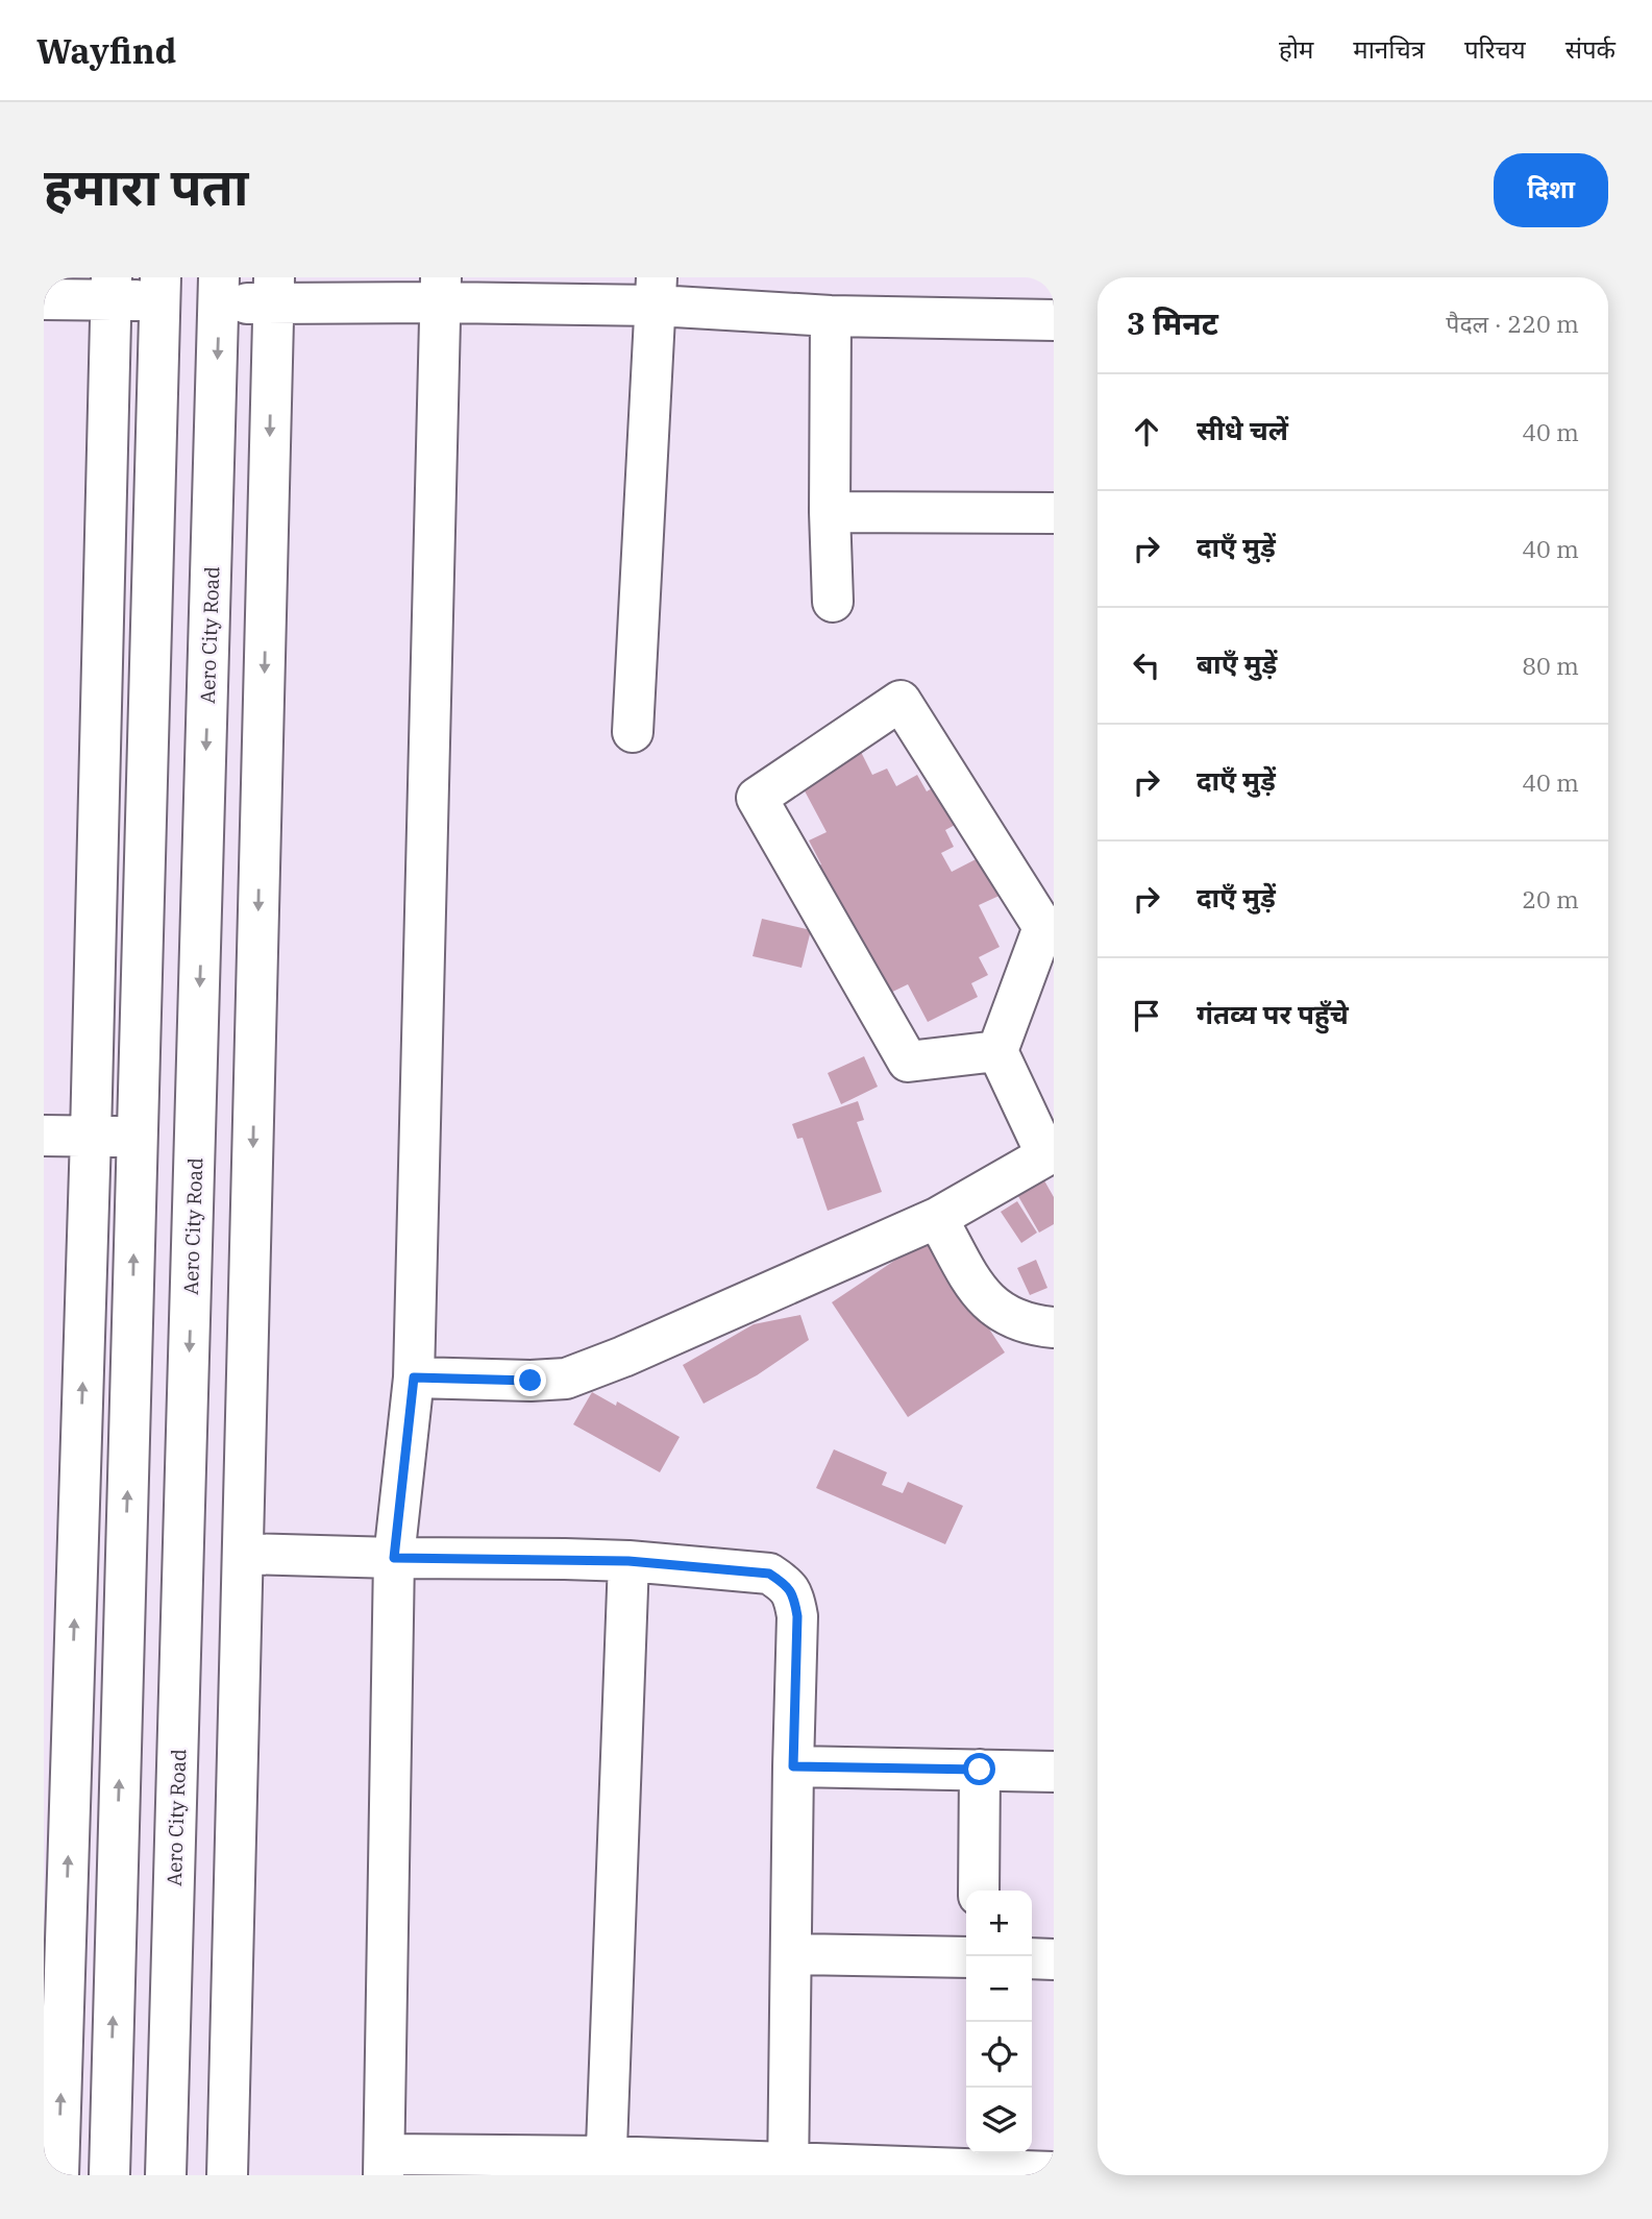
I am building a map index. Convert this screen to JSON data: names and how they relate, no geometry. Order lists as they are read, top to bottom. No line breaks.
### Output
{"streets":{"street":["Aero City Road"]},"page":{"header":"Wayfind","nav":["होम","मानचित्र","परिचय","संपर्क"],"title":"हमारा पता","buttons":"दिशा","heading":["3 मिनट","पैदल · 220 m"],"list":[["सीधे चलें","40 m"],["दाएँ मुड़ें","40 m"],["बाएँ मुड़ें","80 m"],["दाएँ मुड़ें","40 m"],["दाएँ मुड़ें","20 m"],"गंतव्य पर पहुँचे"],"map_buttons":["+","−"]}}
